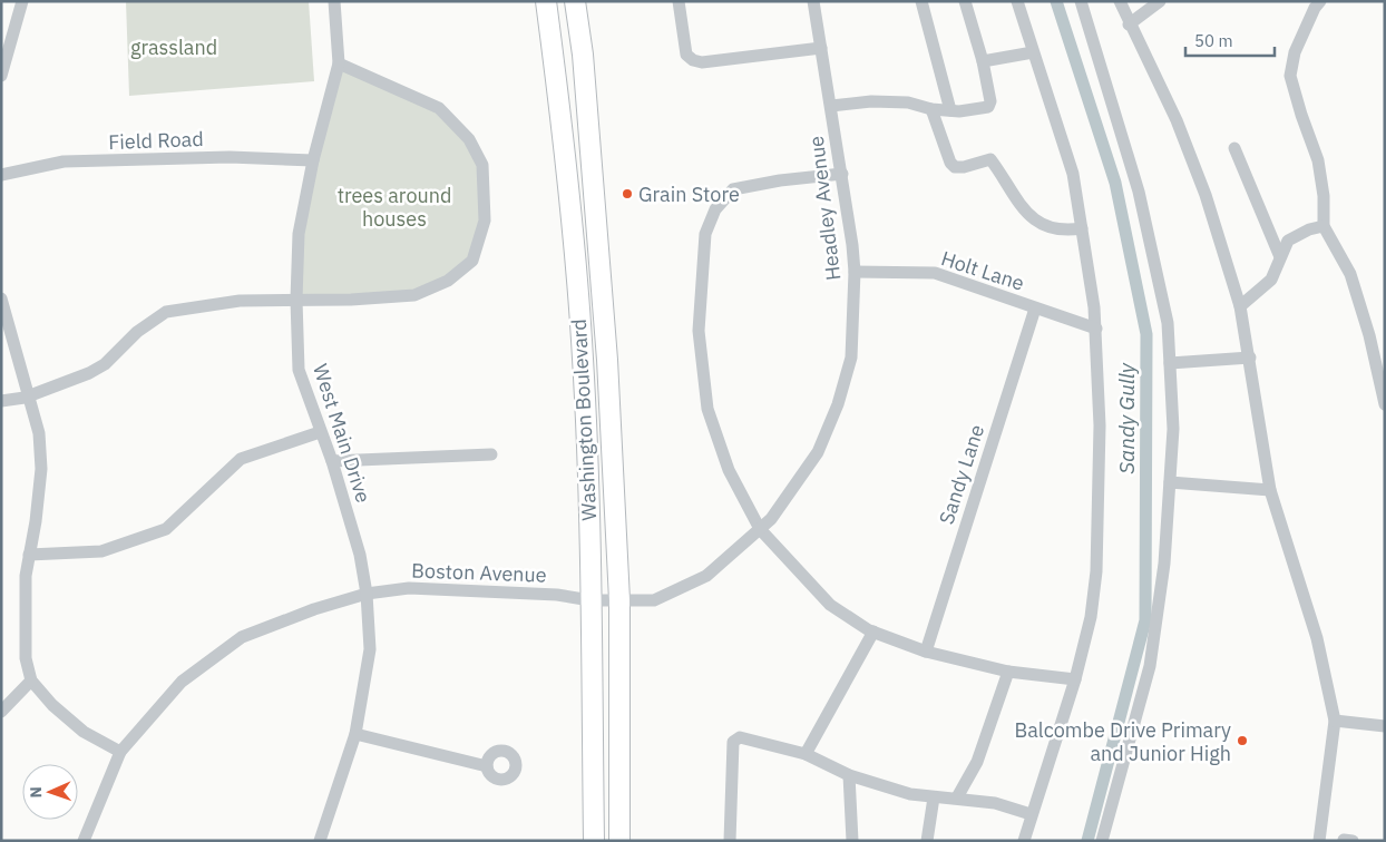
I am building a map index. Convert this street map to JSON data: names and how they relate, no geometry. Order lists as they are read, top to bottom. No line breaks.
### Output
{"streets":{"highway":["Washington Boulevard"],"street":["Field Road","Headley Avenue","Holt Lane","West Main Drive","Sandy Lane","Boston Avenue"]},"crossings":[["Field Road","West Main Drive"],["Headley Avenue","Holt Lane"],["Headley Avenue","Washington Boulevard"],["Headley Avenue","Boston Avenue"],["Holt Lane","Sandy Lane"],["Washington Boulevard","Boston Avenue"],["West Main Drive","Boston Avenue"]],"water":["Sandy Gully"],"parks":["grassland","trees around houses"],"places":["Grain Store","Balcombe Drive Primary and Junior High"],"scale_bar":"50 m","north":"left"}
